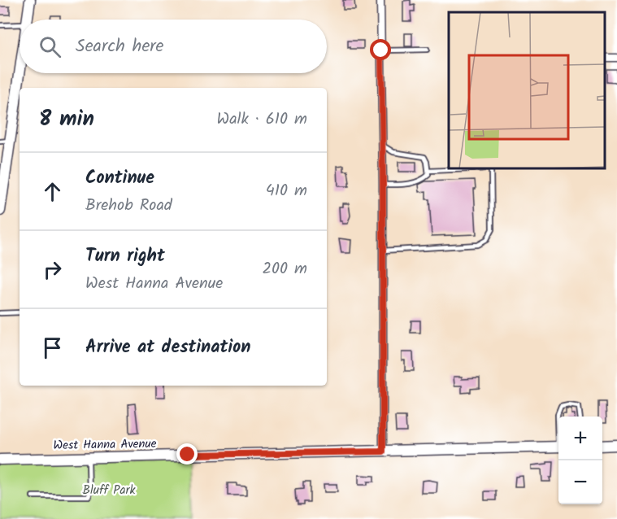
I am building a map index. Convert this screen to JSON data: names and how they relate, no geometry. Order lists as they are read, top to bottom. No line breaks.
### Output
{"streets":{"main road":["West Hanna Avenue"]},"parks":["Bluff Park"],"page":{"search":"Search here","heading":["8 min","Walk · 610 m"],"list":[["Continue","Brehob Road","410 m"],["Turn right","West Hanna Avenue","200 m"],"Arrive at destination"],"map_buttons":["+","−"]}}
